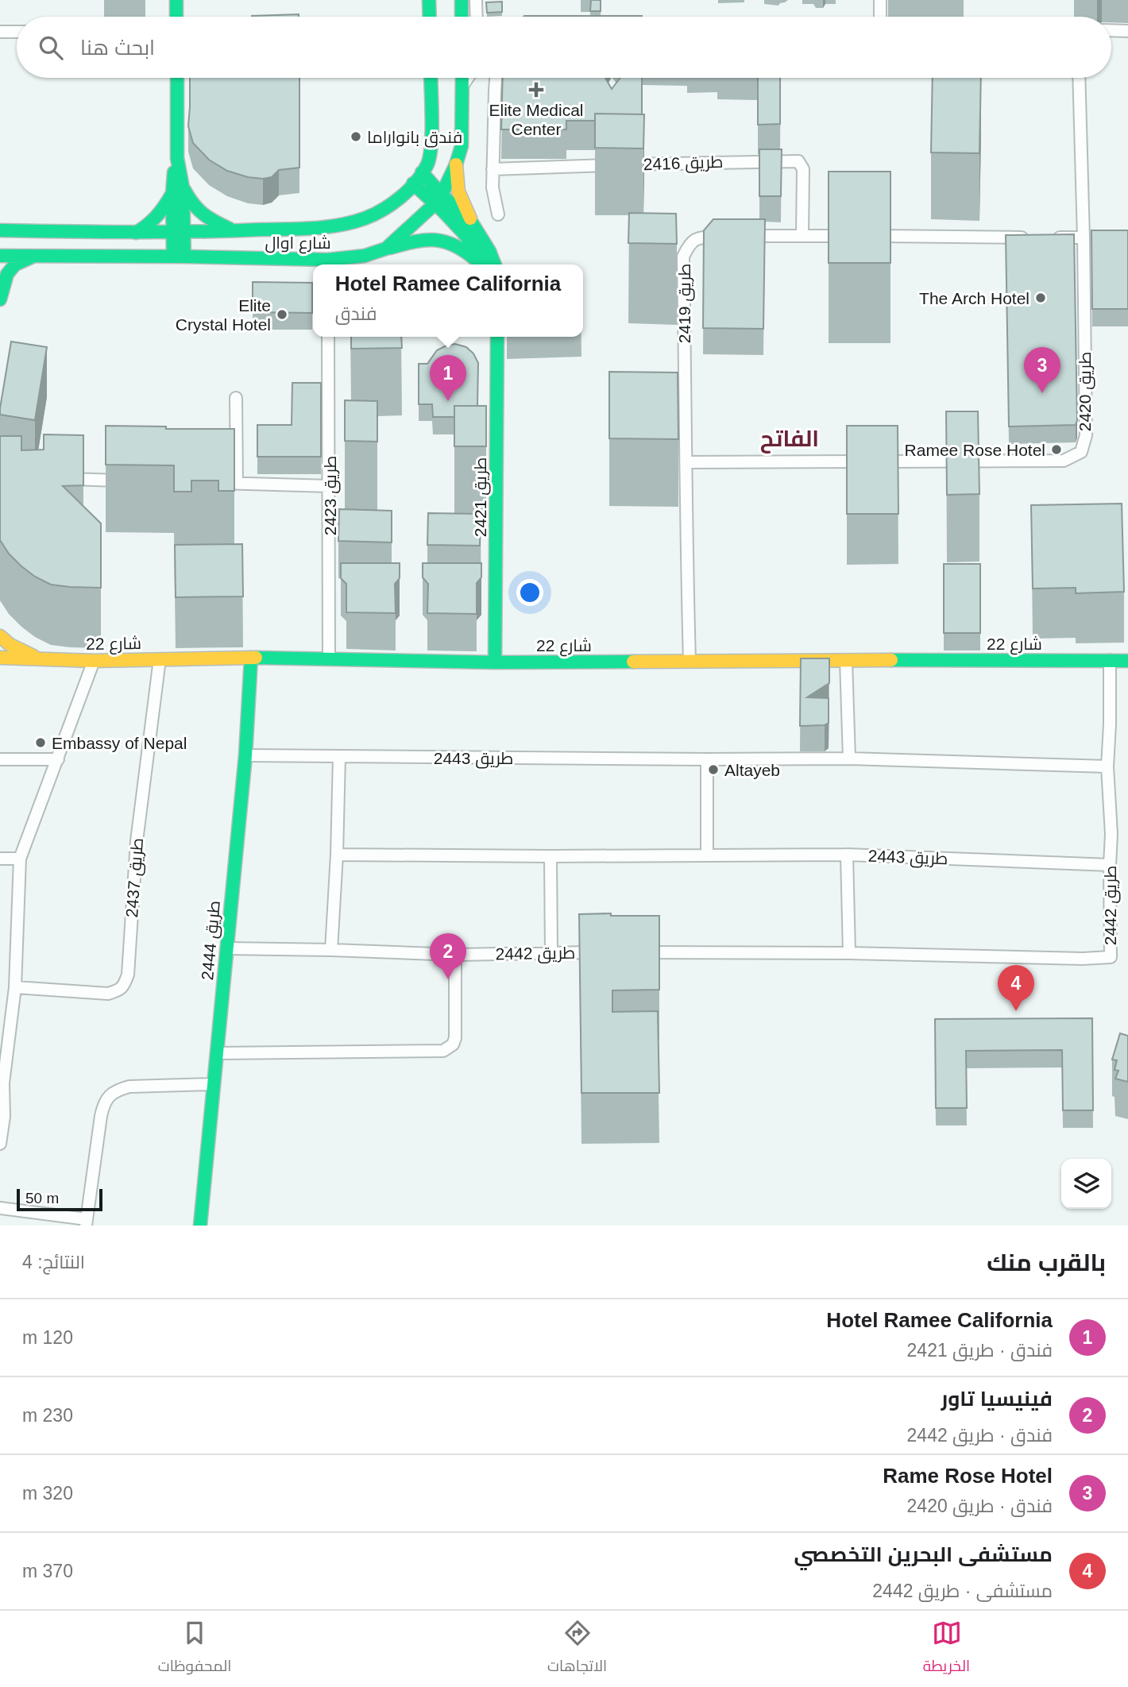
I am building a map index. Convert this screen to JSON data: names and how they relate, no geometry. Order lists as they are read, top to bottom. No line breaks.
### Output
{"streets":{"street":["طريق 2416","شارع اوال","طريق 2419","طريق 2420","طريق 2423","طريق 2421","شارع 22","طريق 2443","طريق 2437","طريق 2442","طريق 2444"]},"crossings":[["طريق 2416","طريق 2419"],["طريق 2419","طريق 2420"],["طريق 2419","شارع 22"],["طريق 2423","شارع 22"],["طريق 2421","شارع 22"],["شارع 22","طريق 2437"],["شارع 22","طريق 2442"],["شارع 22","طريق 2444"],["طريق 2443","طريق 2442"],["طريق 2443","طريق 2444"],["طريق 2442","طريق 2444"]],"districts":["الفاتح"],"places":{"health":["Elite Medical Center"],"other":["فندق بانواراما","The Arch Hotel","Elite Crystal Hotel","Ramee Rose Hotel","Embassy of Nepal","Altayeb"]},"scale_bar":"50 m","page":{"search":"ابحث هنا","popup":["Hotel Ramee California","فندق"],"pins":["3","1","2","4"],"scale":"50 m","heading":["بالقرب منك","النتائج: 4"],"list":[{"mark":"1","name":"Hotel Ramee California","note":"فندق · طريق 2421","value":"120 m"},{"mark":"2","name":"فينيسيا تاور","note":"فندق · طريق 2442","value":"230 m"},{"mark":"3","name":"Rame Rose Hotel","note":"فندق · طريق 2420","value":"320 m"},{"mark":"4","name":"مستشفى البحرين التخصصي","note":"مستشفى · طريق 2442","value":"370 m"}],"nav":["الخريطة","الاتجاهات","المحفوظات"]}}
